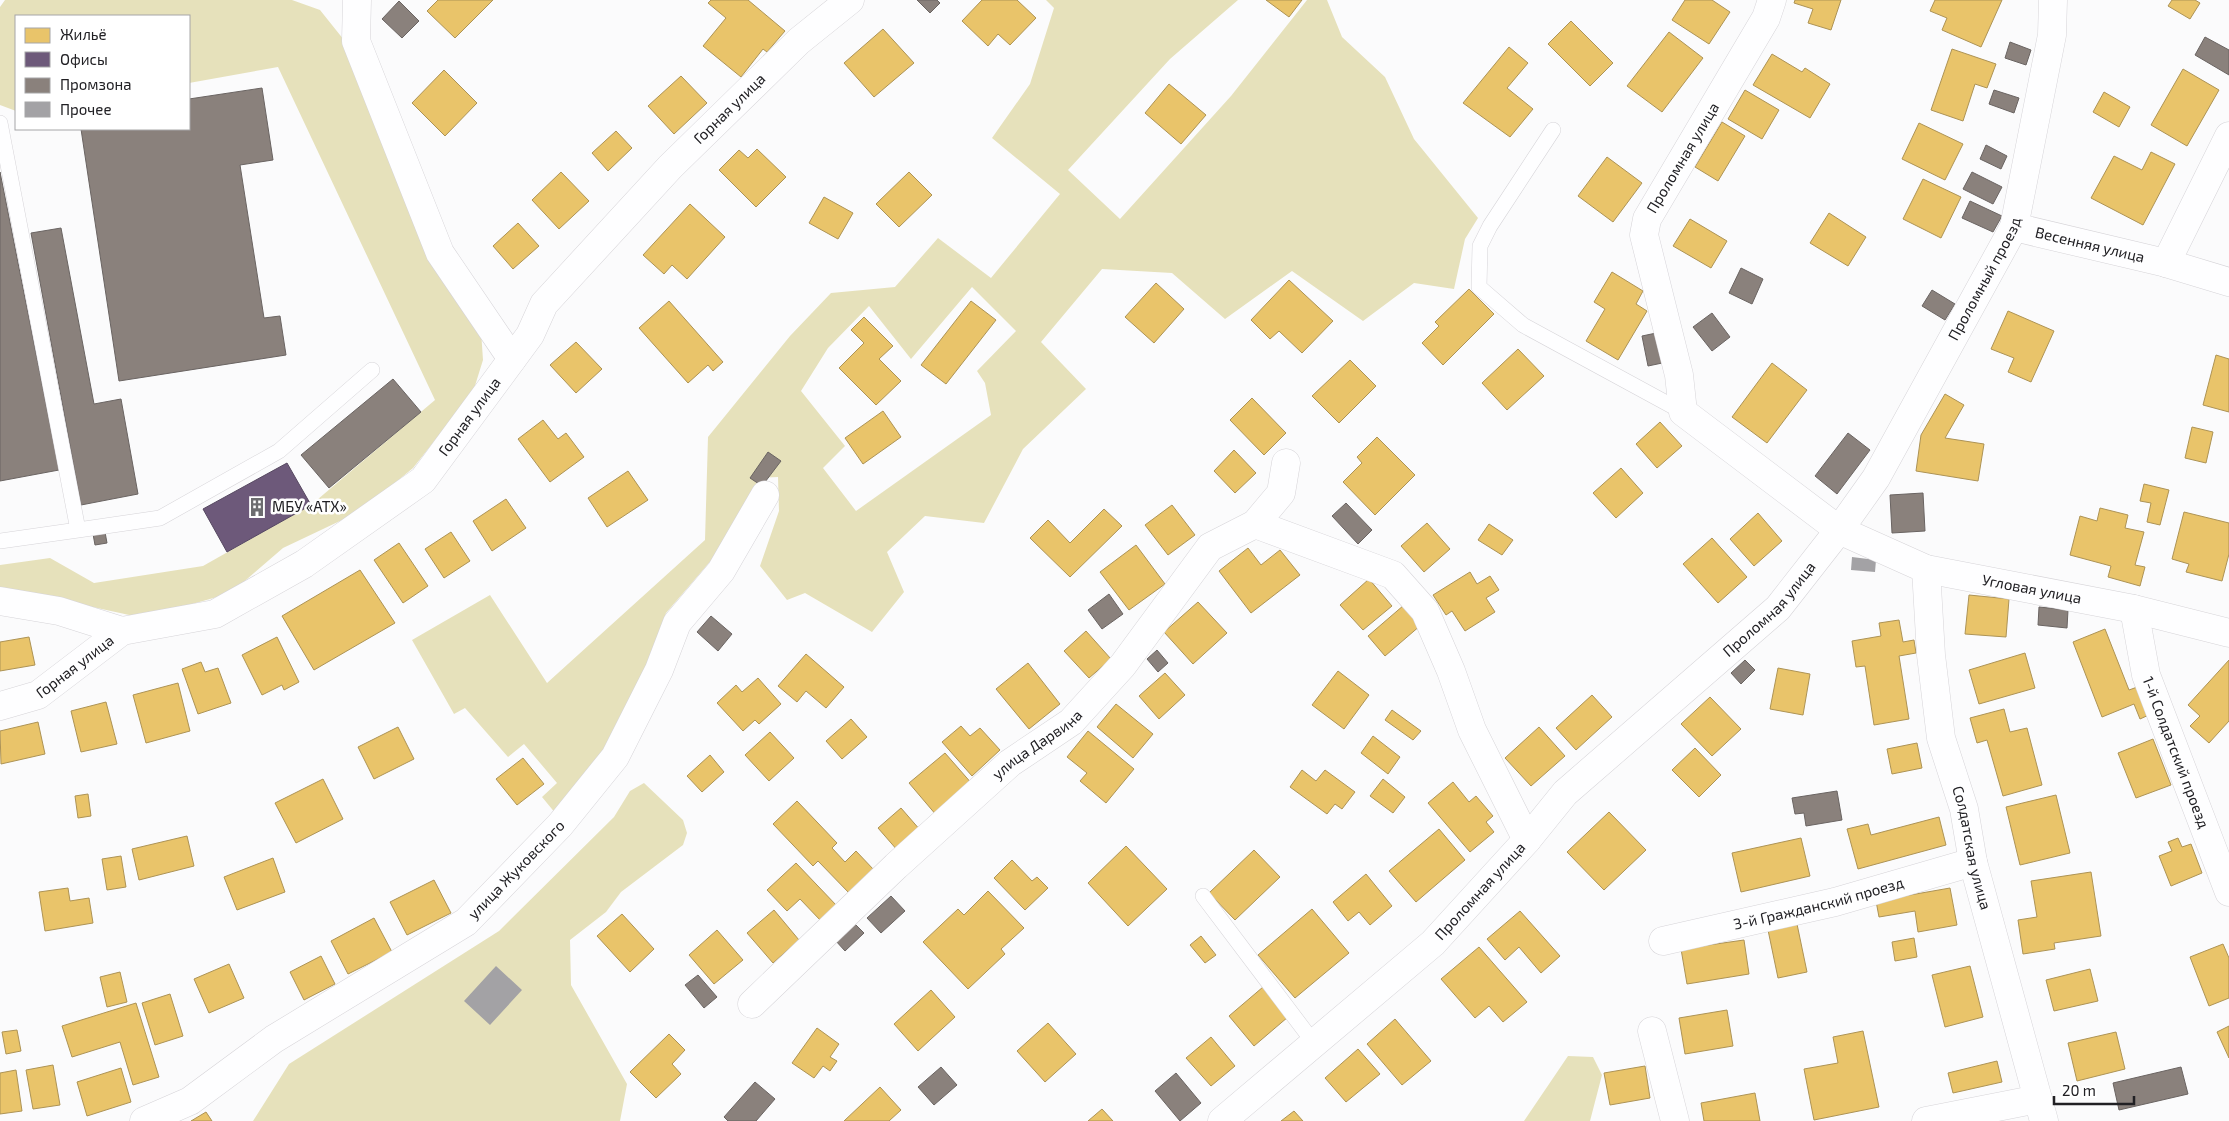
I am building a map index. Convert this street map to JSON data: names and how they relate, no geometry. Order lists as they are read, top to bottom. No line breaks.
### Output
{"streets":{"street":["Горная улица","Проломная улица","Весенняя улица","Проломный проезд","Угловая улица","улица Дарвина","1-й Солдатский проезд","Солдатская улица","улица Жуковского","3-й Гражданский проезд"]},"crossings":[["Проломная улица","Проломный проезд"],["Проломная улица","Угловая улица"],["Весенняя улица","Проломный проезд"],["Проломный проезд","Угловая улица"],["Угловая улица","1-й Солдатский проезд"],["Угловая улица","Солдатская улица"],["Солдатская улица","3-й Гражданский проезд"]],"places":{"building":["МБУ «АТХ»"]},"legend":["Жильё","Офисы","Промзона","Прочее"],"scale_bar":"20 m"}
